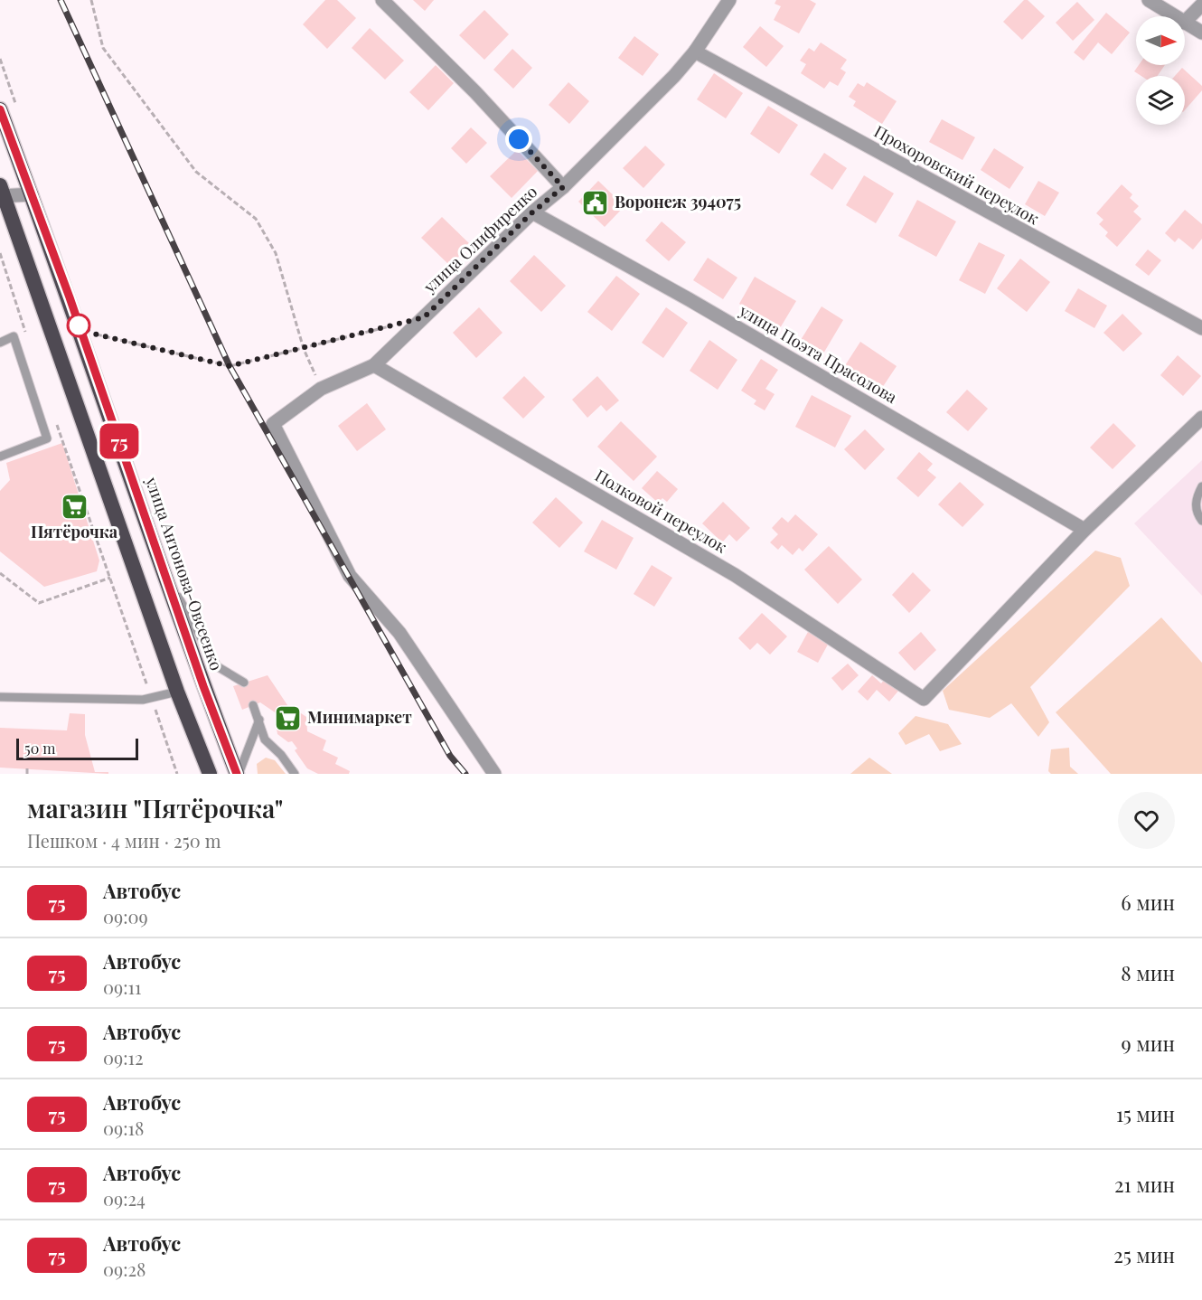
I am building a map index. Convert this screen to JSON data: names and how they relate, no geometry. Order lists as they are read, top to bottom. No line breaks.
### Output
{"streets":{"highway":["улица Антонова-Овсеенко"],"street":["Прохоровский переулок","улица Олифиренко","улица Поэта Прасолова","Полковой переулок"]},"crossings":[["Прохоровский переулок","улица Олифиренко"],["улица Олифиренко","улица Поэта Прасолова"],["улица Олифиренко","Полковой переулок"],["улица Поэта Прасолова","Полковой переулок"]],"places":{"public building":["Воронеж 394075"],"supermarket":["Пятёрочка","Минимаркет"]},"lines":["bus line 75"],"scale_bar":"50 m","north":"right","page":{"on_map":"75","scale":"50 m","heading":["магазин \"Пятёрочка\"","Пешком · 4 мин · 250 m"],"list":[{"mark":"75","name":"Автобус","note":"09:09","value":"6 мин"},{"mark":"75","name":"Автобус","note":"09:11","value":"8 мин"},{"mark":"75","name":"Автобус","note":"09:12","value":"9 мин"},{"mark":"75","name":"Автобус","note":"09:18","value":"15 мин"},{"mark":"75","name":"Автобус","note":"09:24","value":"21 мин"},{"mark":"75","name":"Автобус","note":"09:28","value":"25 мин"}]}}
